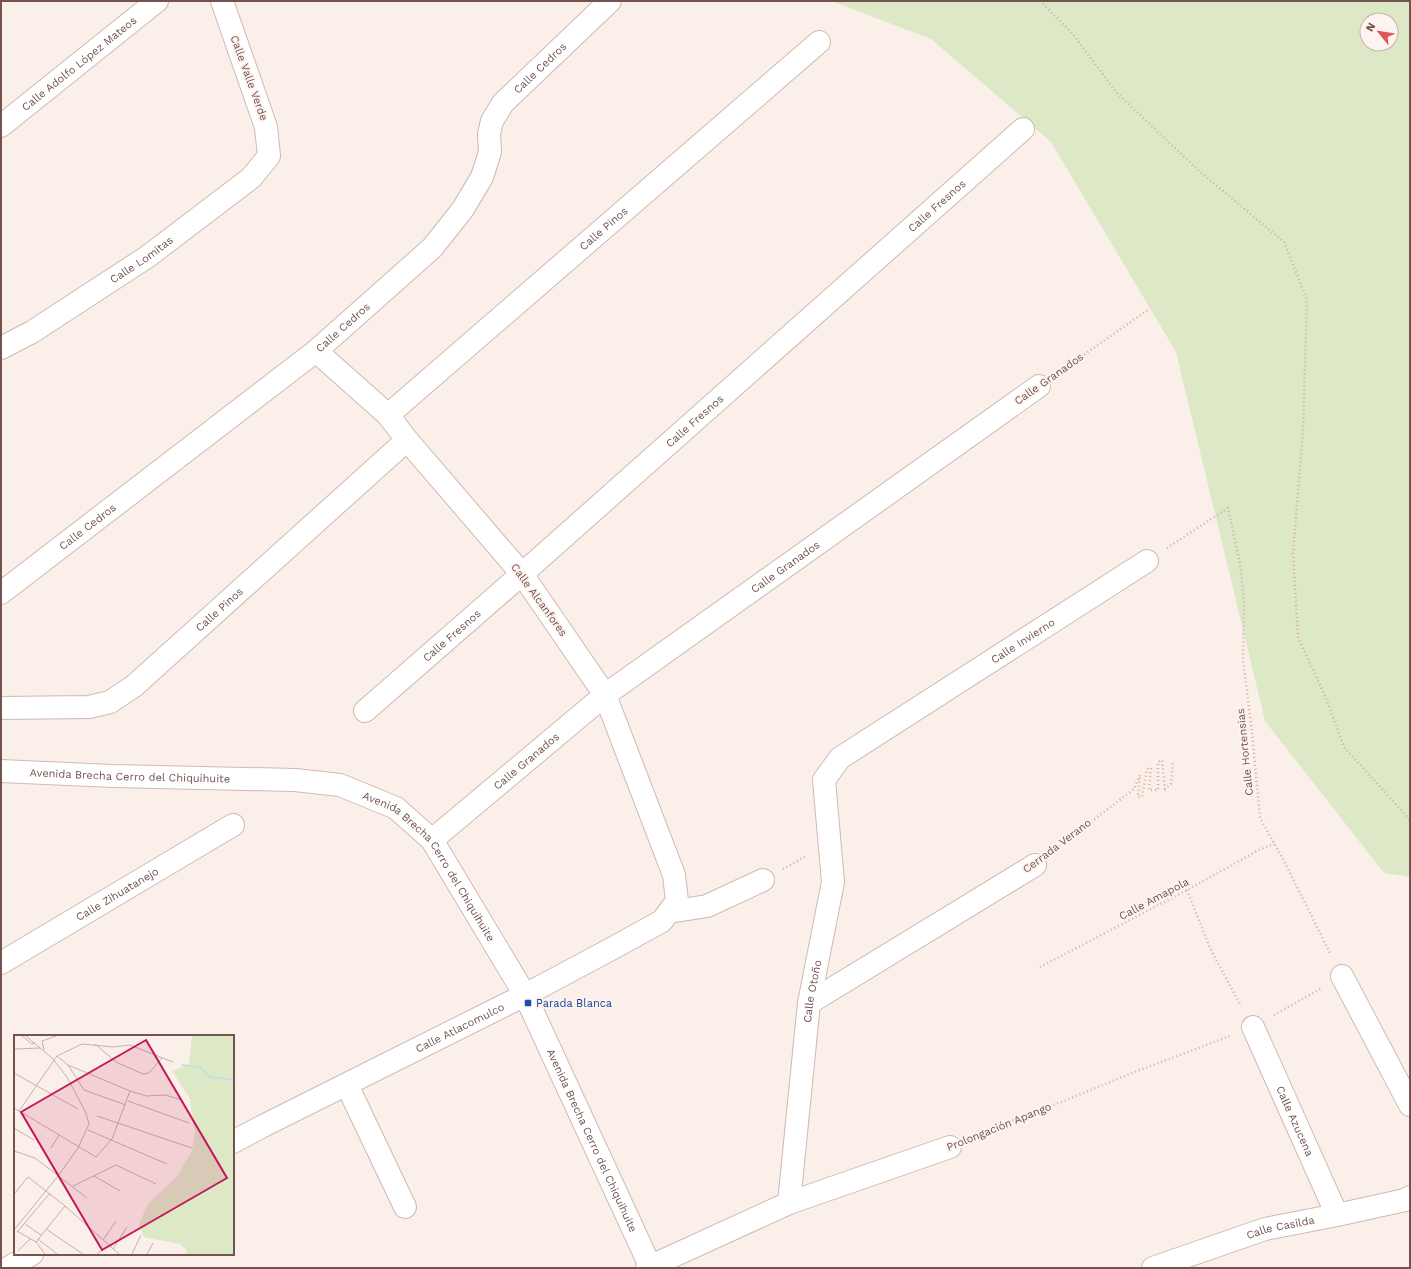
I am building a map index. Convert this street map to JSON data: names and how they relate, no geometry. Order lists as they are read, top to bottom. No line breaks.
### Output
{"streets":{"street":["Calle Adolfo López Mateos","Calle Cedros","Calle Valle Verde","Calle Fresnos","Calle Pinos","Calle Lomitas","Calle Granados","Calle Alcanfores","Calle Invierno","Avenida Brecha Cerro del Chiquihuite","Cerrada Verano","Calle Zihuatanejo","Calle Otoño","Calle Atlacomulco","Calle Azucena","Prolongación Apango","Calle Casilda"],"path":["Calle Hortensias","Calle Amapola"]},"crossings":[["Calle Cedros","Calle Alcanfores"],["Calle Valle Verde","Calle Lomitas"],["Calle Fresnos","Calle Alcanfores"],["Calle Pinos","Calle Alcanfores"],["Calle Granados","Calle Alcanfores"],["Calle Granados","Avenida Brecha Cerro del Chiquihuite"],["Calle Alcanfores","Calle Atlacomulco"],["Calle Invierno","Calle Hortensias"],["Calle Invierno","Calle Otoño"],["Calle Hortensias","Calle Amapola"],["Calle Hortensias","Prolongación Apango"],["Avenida Brecha Cerro del Chiquihuite","Calle Atlacomulco"],["Avenida Brecha Cerro del Chiquihuite","Prolongación Apango"],["Cerrada Verano","Calle Otoño"],["Calle Otoño","Prolongación Apango"],["Calle Azucena","Prolongación Apango"],["Calle Azucena","Calle Casilda"]],"places":{"transit":["Parada Blanca"]},"north":"top left"}
